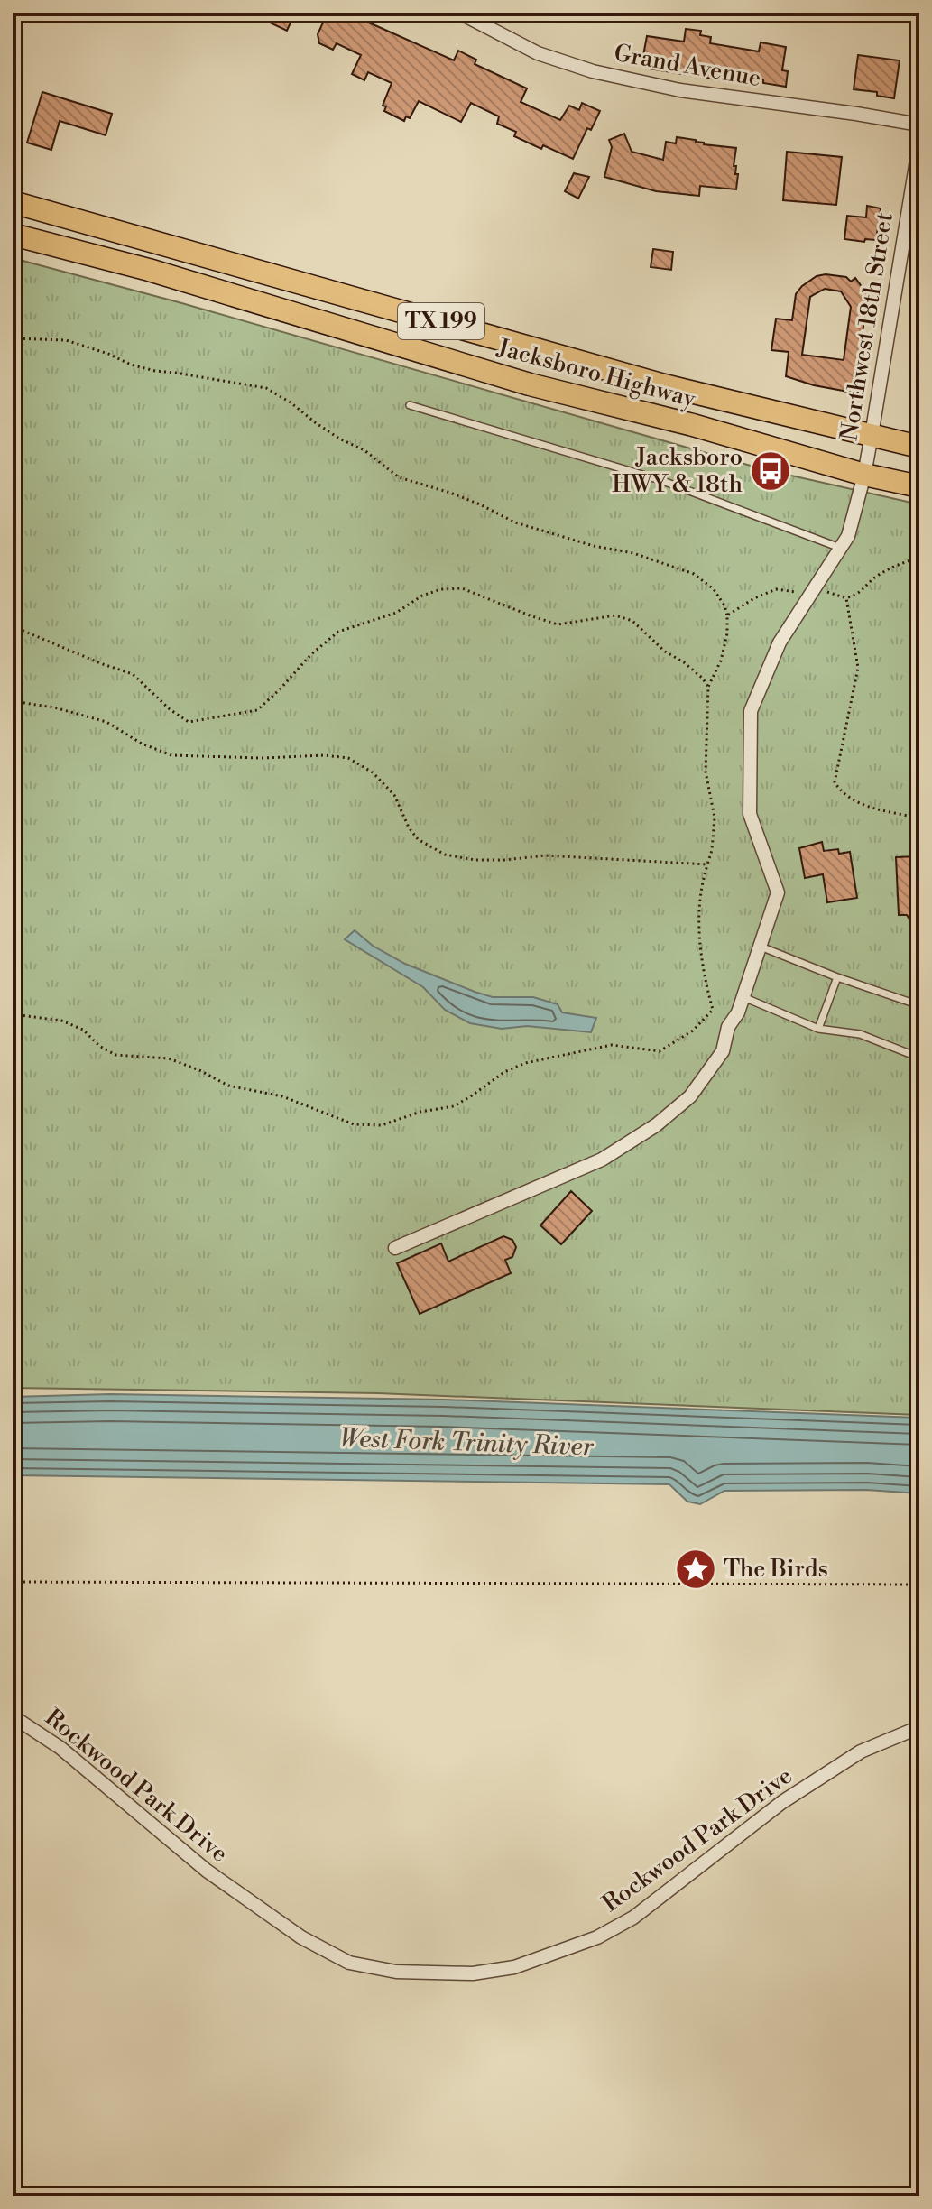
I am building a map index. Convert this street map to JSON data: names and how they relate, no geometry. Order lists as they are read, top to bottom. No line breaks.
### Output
{"streets":{"main road":["TX 199","Jacksboro Highway"],"street":["Grand Avenue","Northwest 18th Street","Rockwood Park Drive"]},"crossings":[["Northwest 18th Street","Jacksboro Highway"]],"water":["West Fork Trinity River"],"places":{"bus stop":["Jacksboro HWY & 18th"],"place":["The Birds"]}}
